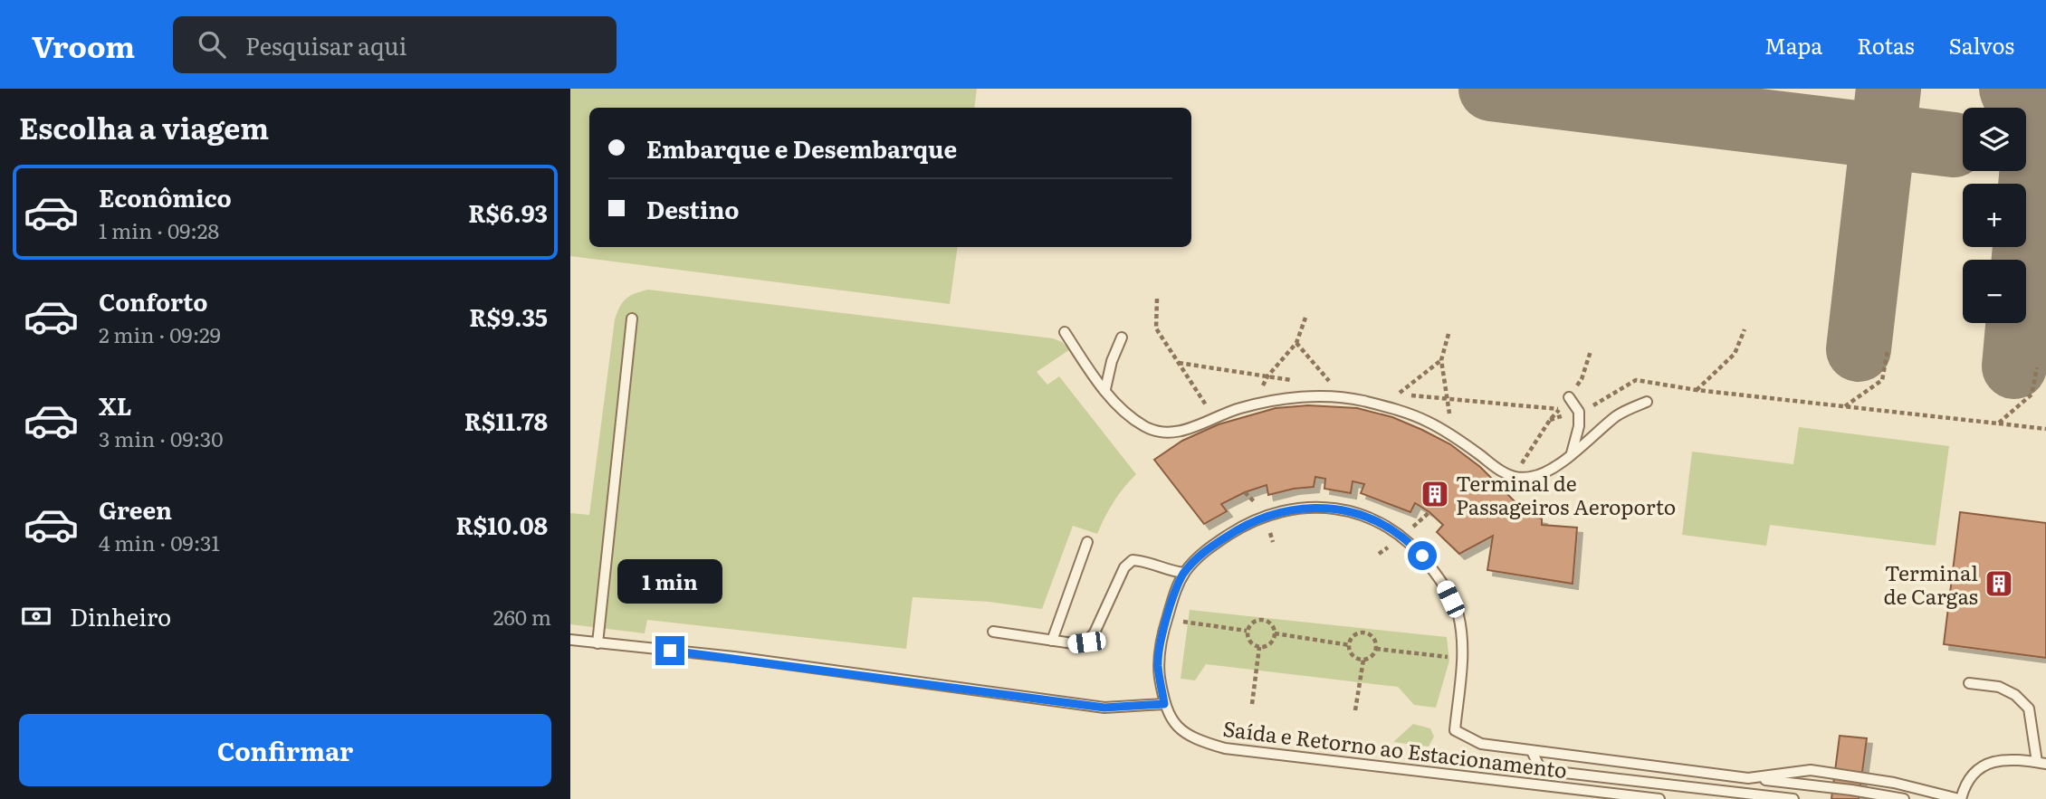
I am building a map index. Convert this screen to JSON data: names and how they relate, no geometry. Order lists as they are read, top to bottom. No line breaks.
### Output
{"streets":{"lane":["Saída e Retorno ao Estacionamento"]},"places":{"building":["Terminal de Passageiros Aeroporto","Terminal de Cargas"]},"page":{"header":"Vroom","search":"Pesquisar aqui","nav":["Mapa","Rotas","Salvos"],"heading":"Escolha a viagem","map_buttons":["+","−"],"banner":["Embarque e Desembarque","Destino"],"list":[{"name":"Econômico","note":"1 min · 09:28","value":"R$6.93"},{"name":"Conforto","note":"2 min · 09:29","value":"R$9.35"},{"name":"XL","note":"3 min · 09:30","value":"R$11.78"},{"name":"Green","note":"4 min · 09:31","value":"R$10.08"}],"bubble":"1 min","pay":["Dinheiro","260 m"],"buttons":"Confirmar"}}
